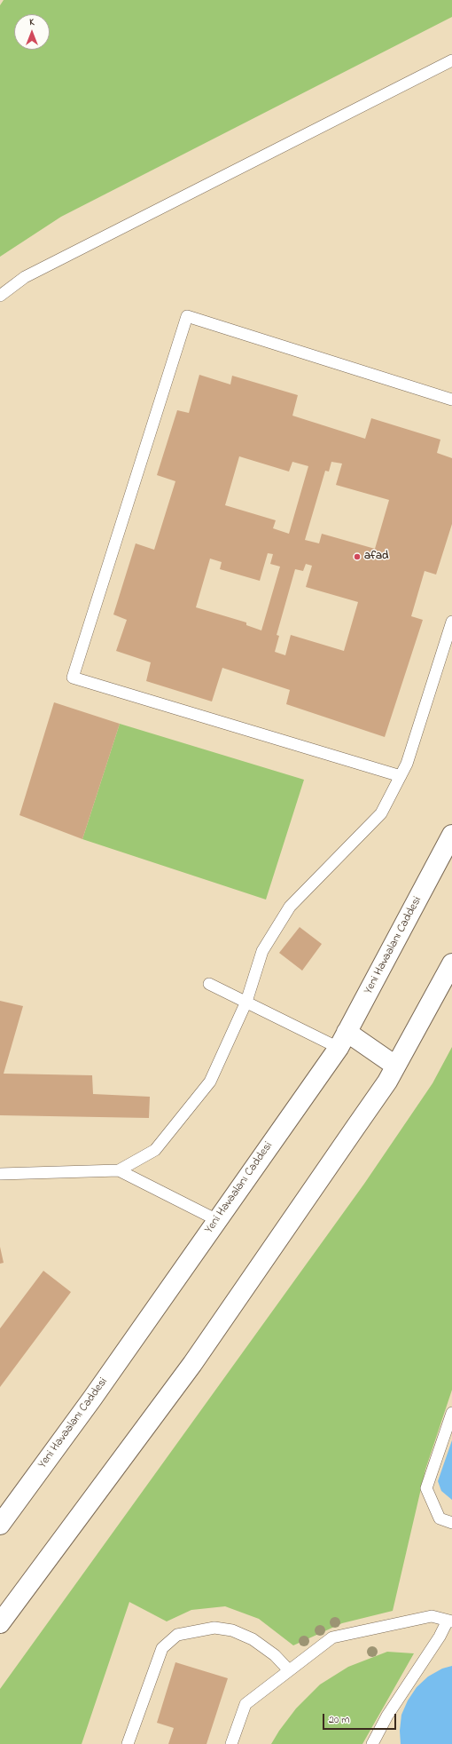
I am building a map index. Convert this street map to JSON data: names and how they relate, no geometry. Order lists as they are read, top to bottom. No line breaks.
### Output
{"streets":{"main road":["Yeni Havaalanı Caddesi"]},"places":["afad"],"scale_bar":"20 m","north":"top"}
